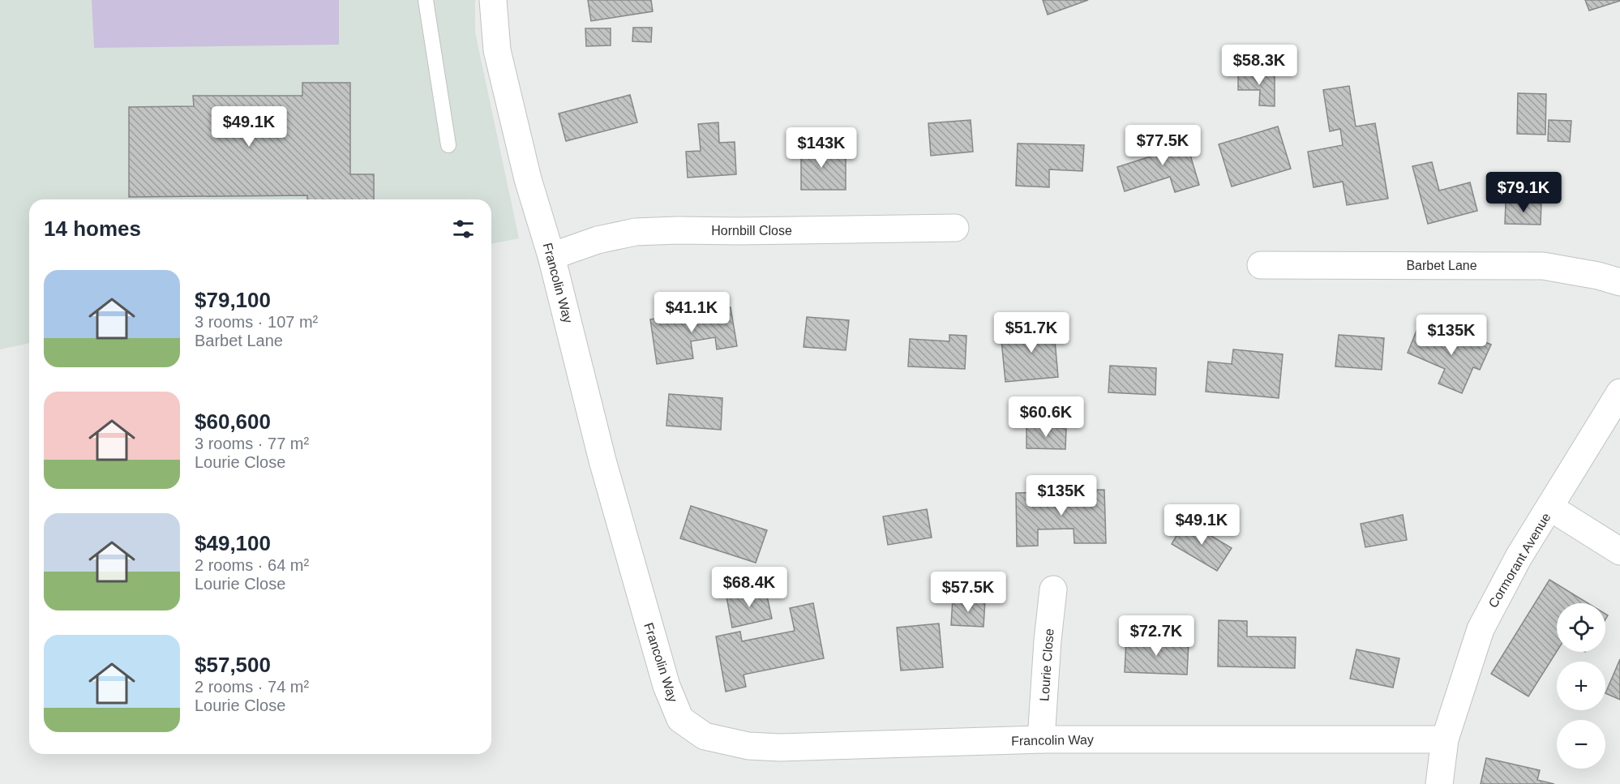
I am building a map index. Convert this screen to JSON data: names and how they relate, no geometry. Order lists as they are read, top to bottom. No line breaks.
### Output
{"streets":{"street":["Hornbill Close","Barbet Lane","Francolin Way","Cormorant Avenue","Lourie Close"]},"crossings":[["Hornbill Close","Francolin Way"],["Francolin Way","Cormorant Avenue"],["Francolin Way","Lourie Close"]],"page":{"price":["$58.3K","$49.1K","$77.5K","$143K","$79.1K","$41.1K","$51.7K","$135K","$60.6K","$135K","$49.1K","$68.4K","$57.5K","$72.7K"],"heading":"14 homes","list":[{"name":"$79,100","note":"3 rooms · 107 m² · Barbet Lane"},{"name":"$60,600","note":"3 rooms · 77 m² · Lourie Close"},{"name":"$49,100","note":"2 rooms · 64 m² · Lourie Close"},{"name":"$57,500","note":"2 rooms · 74 m² · Lourie Close"}],"map_buttons":["+","−"]}}
